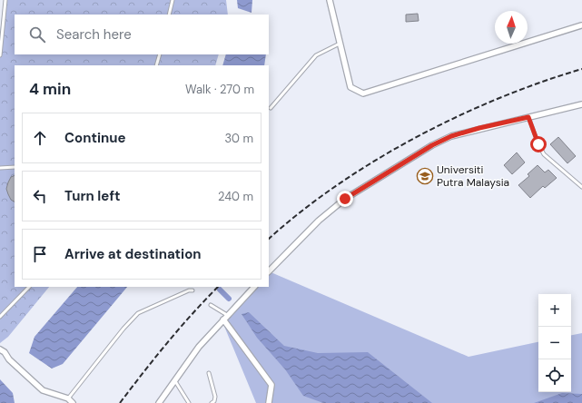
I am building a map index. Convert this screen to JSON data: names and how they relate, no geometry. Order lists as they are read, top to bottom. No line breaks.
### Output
{"places":{"school or university":["Universiti Putra Malaysia"]},"north":"top","page":{"search":"Search here","heading":["4 min","Walk · 270 m"],"list":[["Continue","30 m"],["Turn left","240 m"],"Arrive at destination"],"map_buttons":["+","−"]}}
